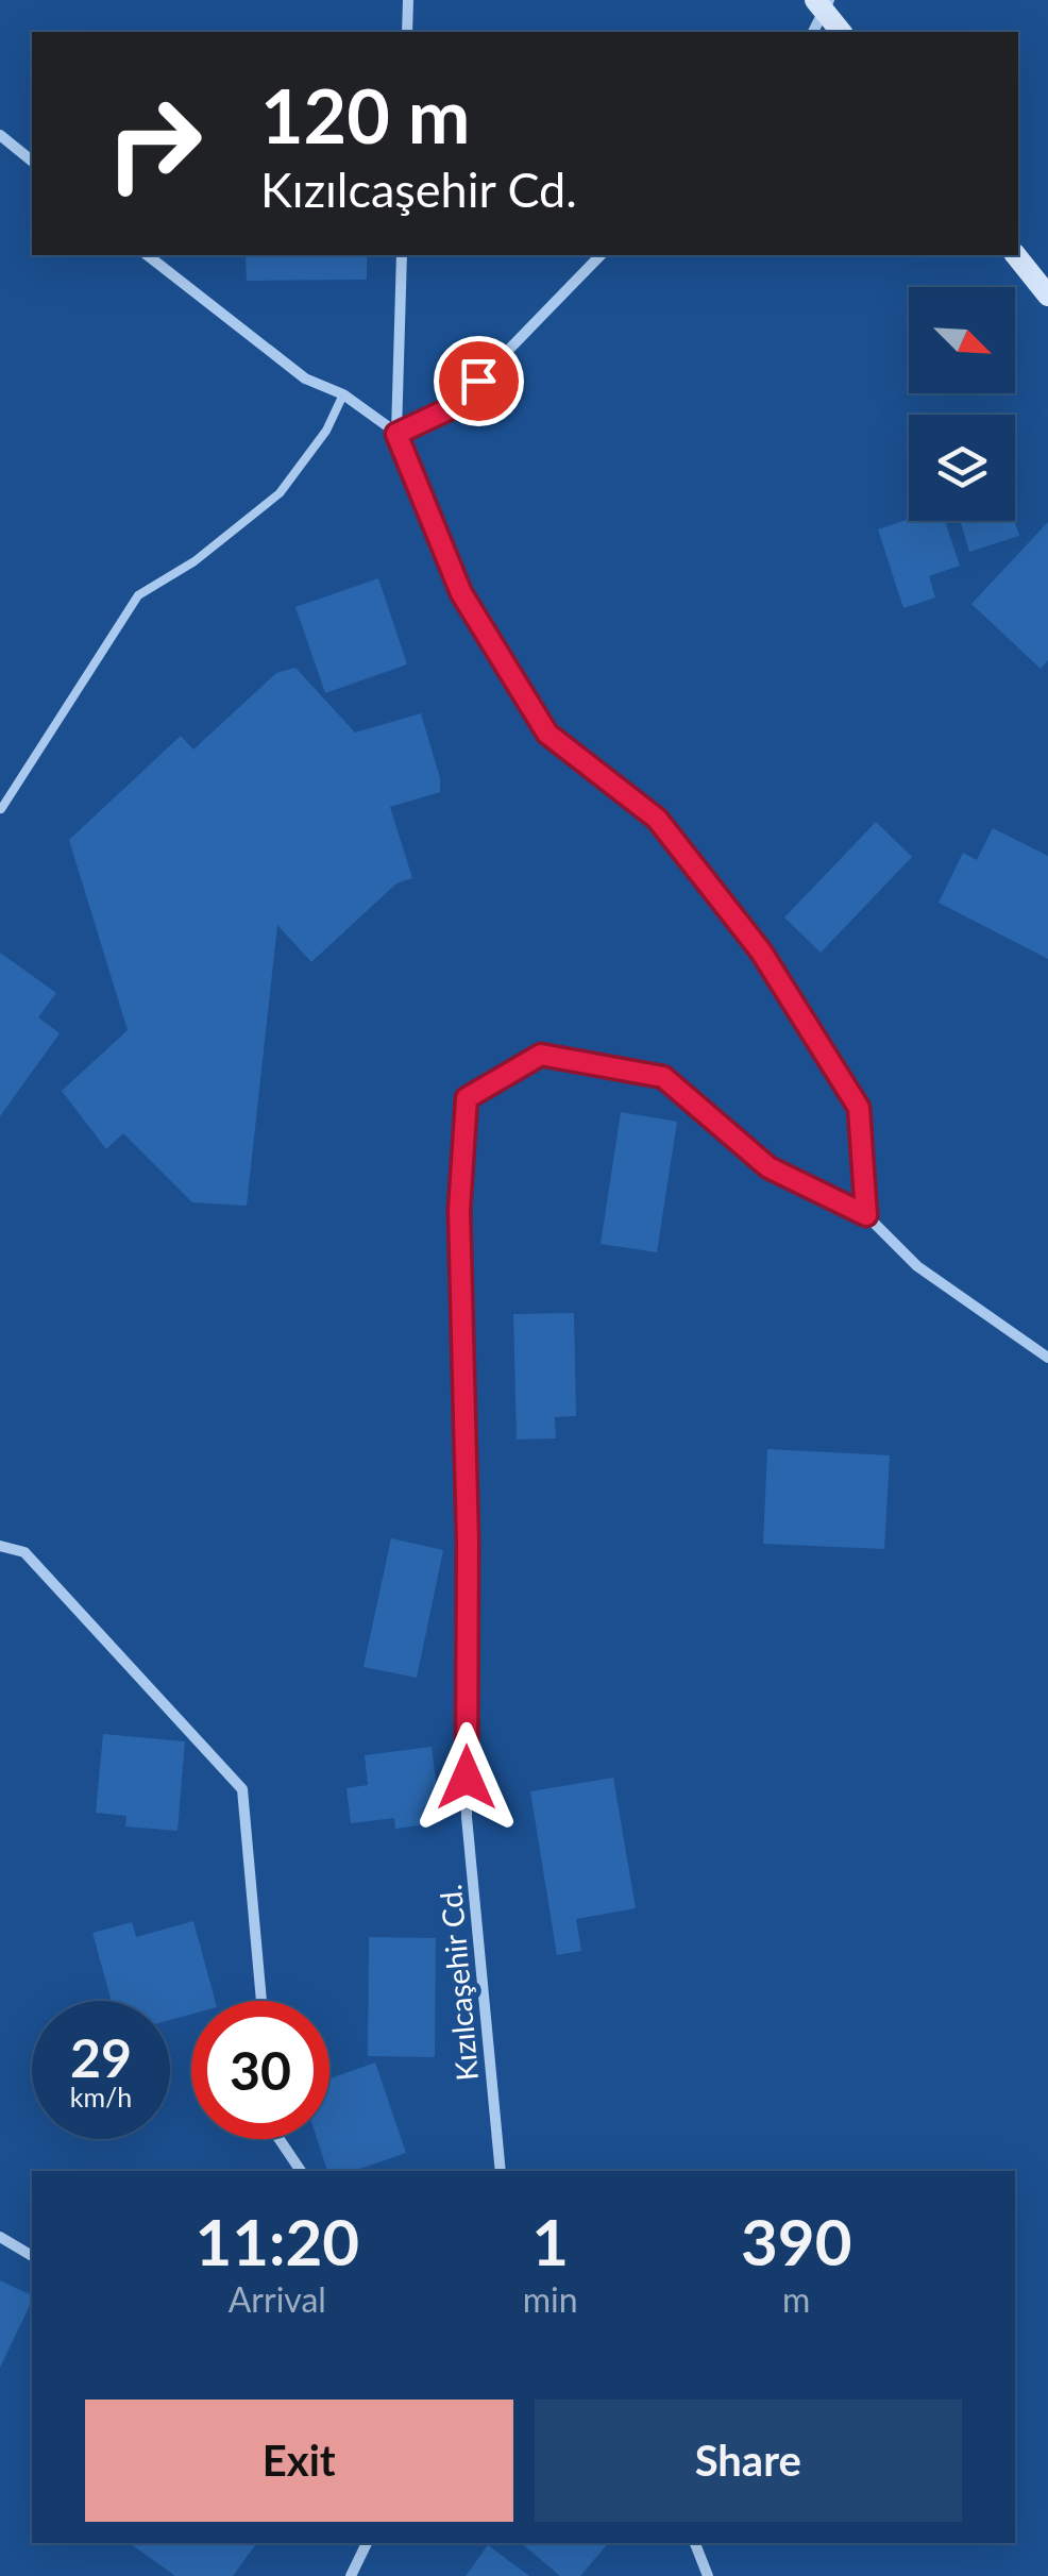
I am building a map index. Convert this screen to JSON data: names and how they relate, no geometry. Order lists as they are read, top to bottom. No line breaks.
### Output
{"streets":{"street":["Kızılcaşehir Cd."]},"north":"bottom right","page":{"turn":["120 m","Kızılcaşehir Cd."],"speed":"29 km/h","limit":"30","eta":["11:20","Arrival","1","min","390","m"],"buttons":["Exit","Share"]}}
